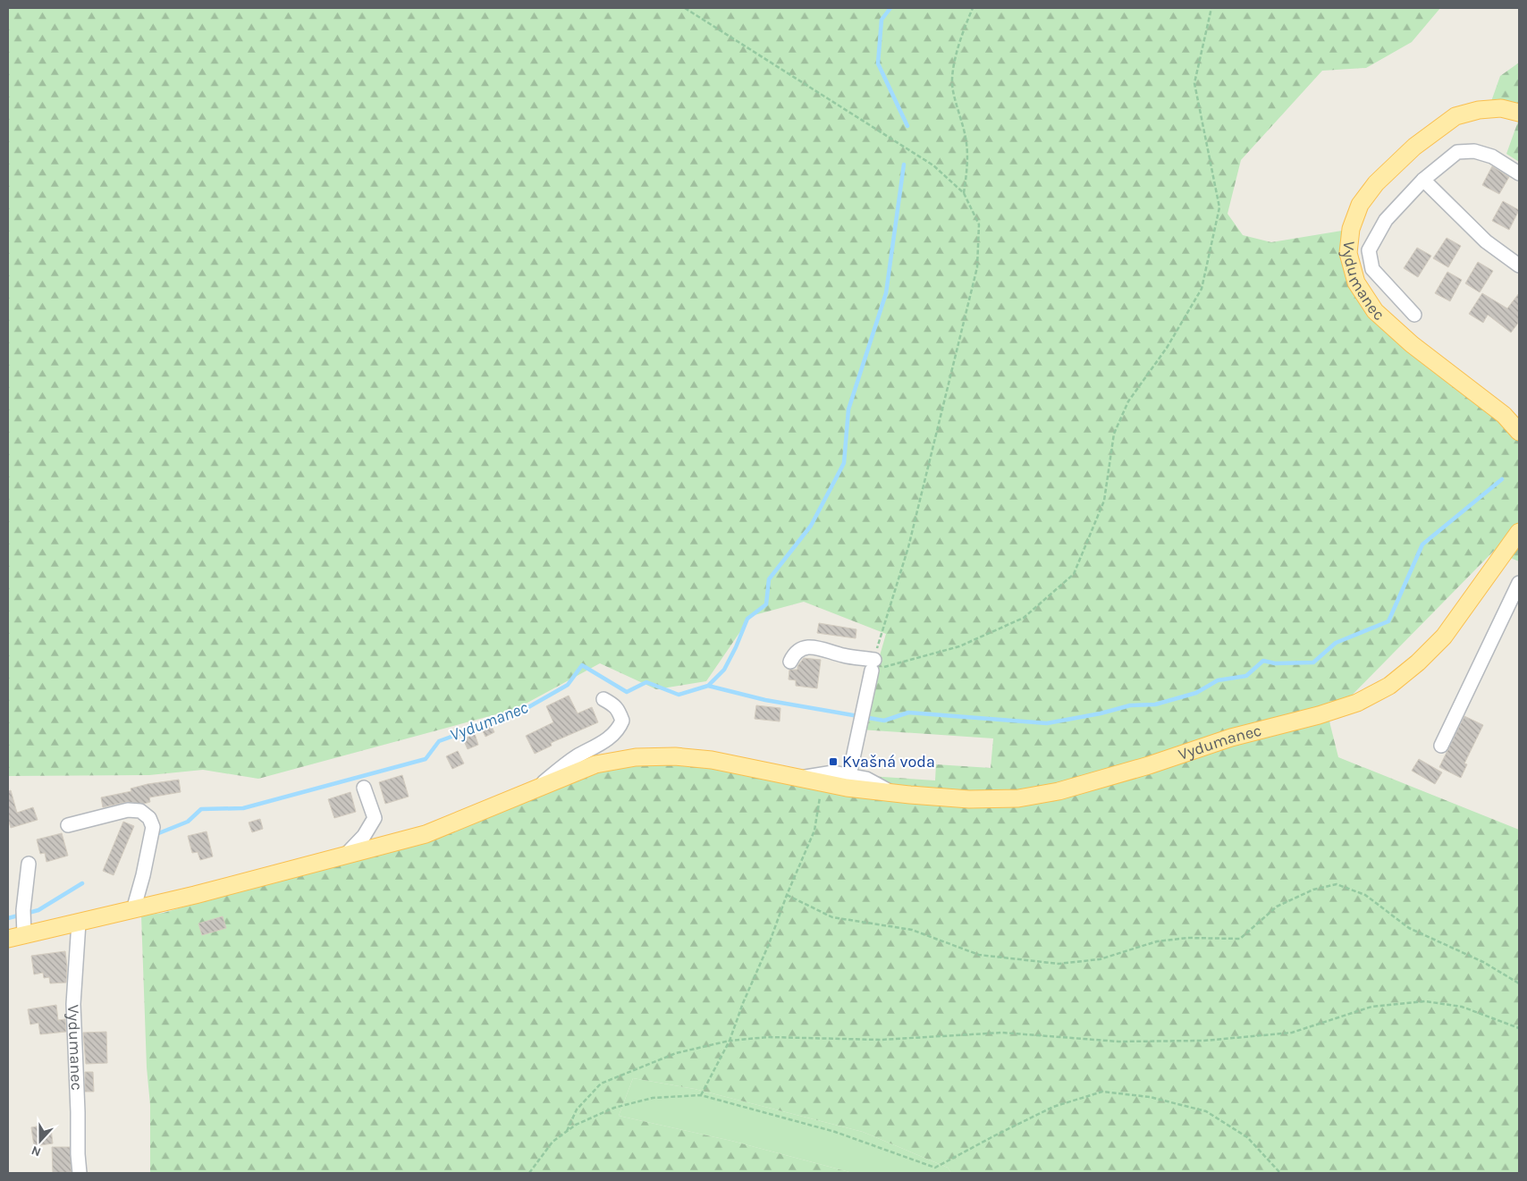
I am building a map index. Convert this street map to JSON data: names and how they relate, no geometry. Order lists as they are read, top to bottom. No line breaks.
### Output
{"streets":{"main road":["Vydumanec"]},"water":["Vydumanec"],"places":{"transit":["Kvašná voda"]},"north":"bottom"}
